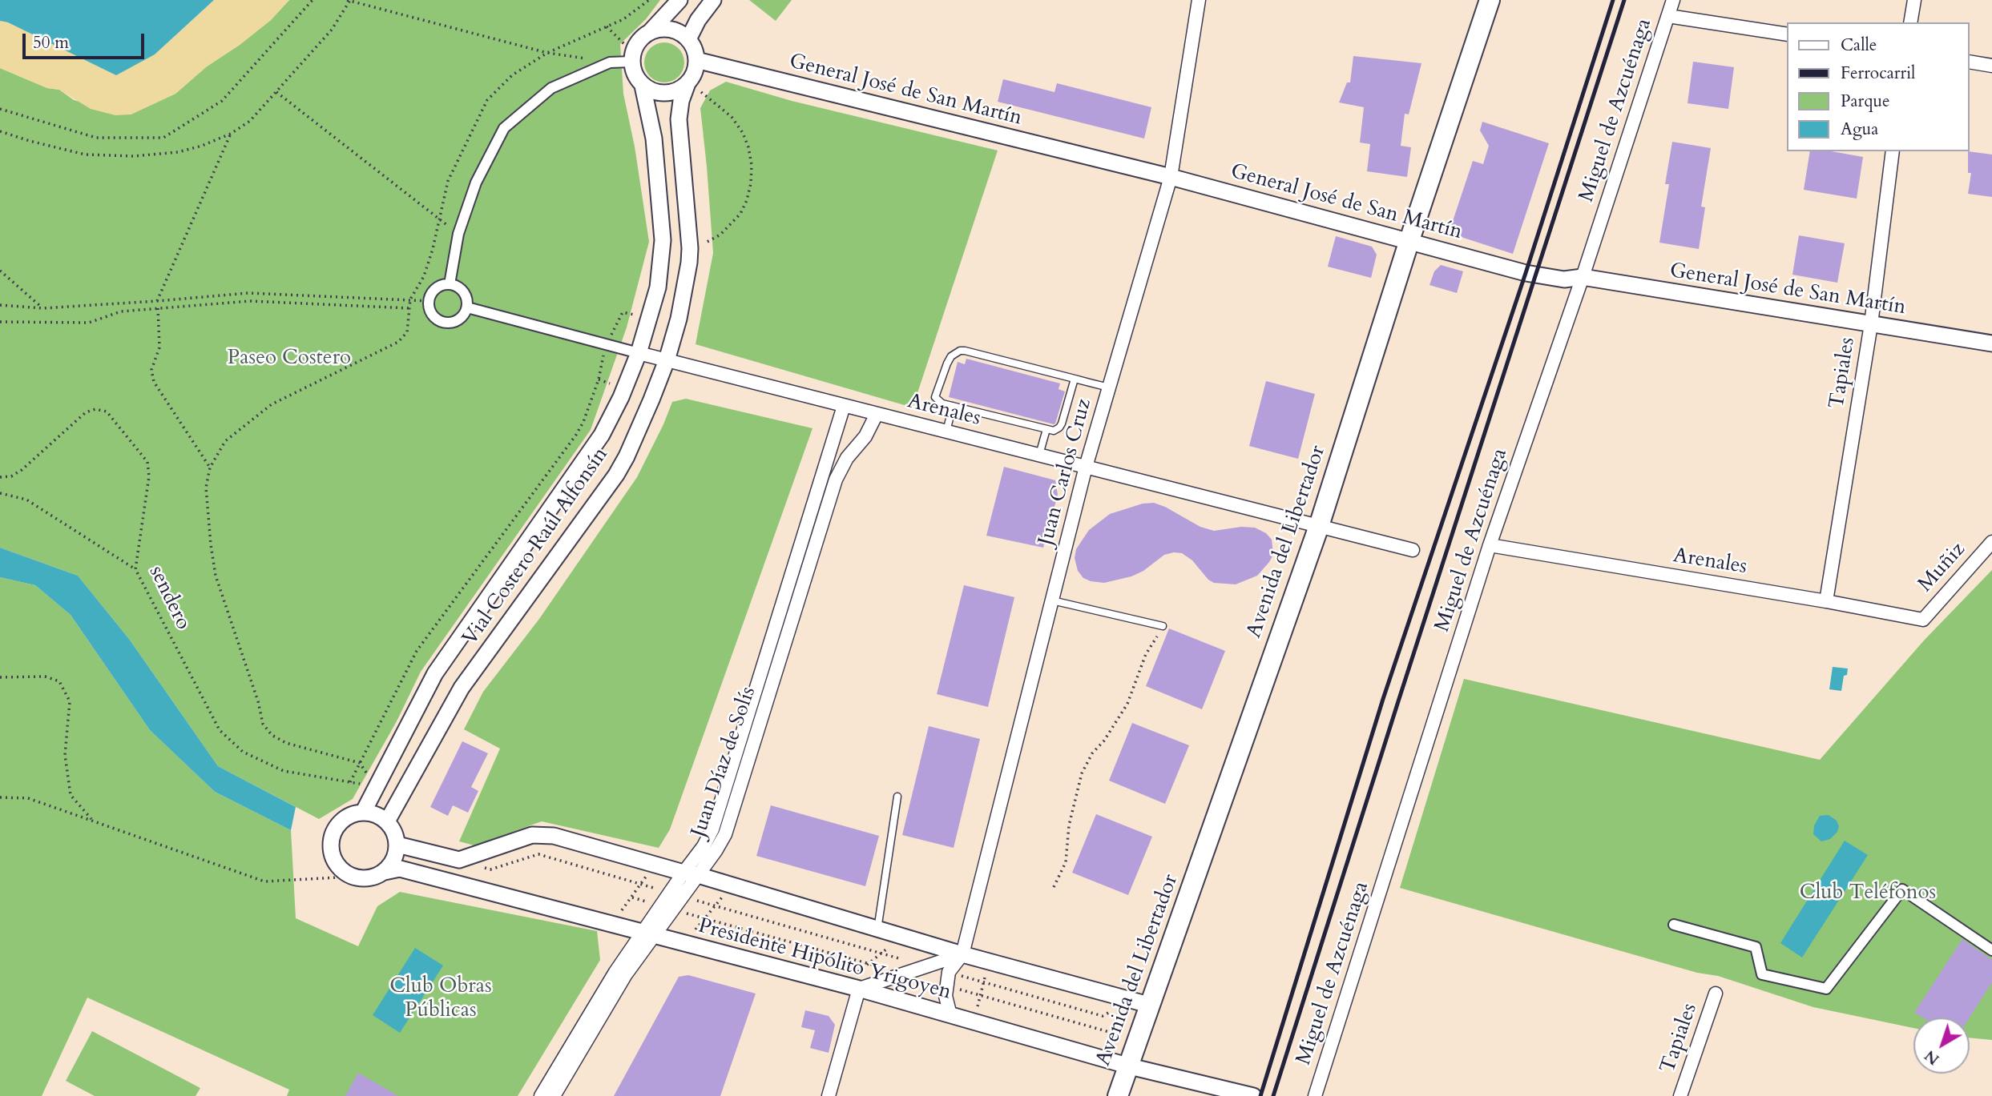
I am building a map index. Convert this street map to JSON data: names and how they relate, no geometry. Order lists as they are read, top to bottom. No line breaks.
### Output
{"streets":{"main road":["Avenida del Libertador"],"street":["General José de San Martín","Miguel de Azcuénaga","Tapiales","Arenales","Juan Carlos Cruz","Vial Costero Raúl Alfonsín","Muñiz","Juan Díaz de Solís","Presidente Hipólito Yrigoyen"],"path":["sendero"]},"crossings":[["General José de San Martín","Miguel de Azcuénaga"],["General José de San Martín","Tapiales"],["General José de San Martín","Juan Carlos Cruz"],["General José de San Martín","Avenida del Libertador"],["General José de San Martín","Vial Costero Raúl Alfonsín"],["Miguel de Azcuénaga","Arenales"],["Tapiales","Arenales"],["Arenales","Juan Carlos Cruz"],["Arenales","Avenida del Libertador"],["Arenales","Vial Costero Raúl Alfonsín"],["Arenales","Muñiz"],["Arenales","Juan Díaz de Solís"],["Juan Carlos Cruz","Presidente Hipólito Yrigoyen"],["Avenida del Libertador","Presidente Hipólito Yrigoyen"],["Vial Costero Raúl Alfonsín","sendero"],["Vial Costero Raúl Alfonsín","Presidente Hipólito Yrigoyen"],["Juan Díaz de Solís","Presidente Hipólito Yrigoyen"]],"parks":["Paseo Costero","Club Teléfonos","Club Obras Públicas"],"legend":["Calle","Ferrocarril","Parque","Agua"],"scale_bar":"50 m","north":"bottom left"}
